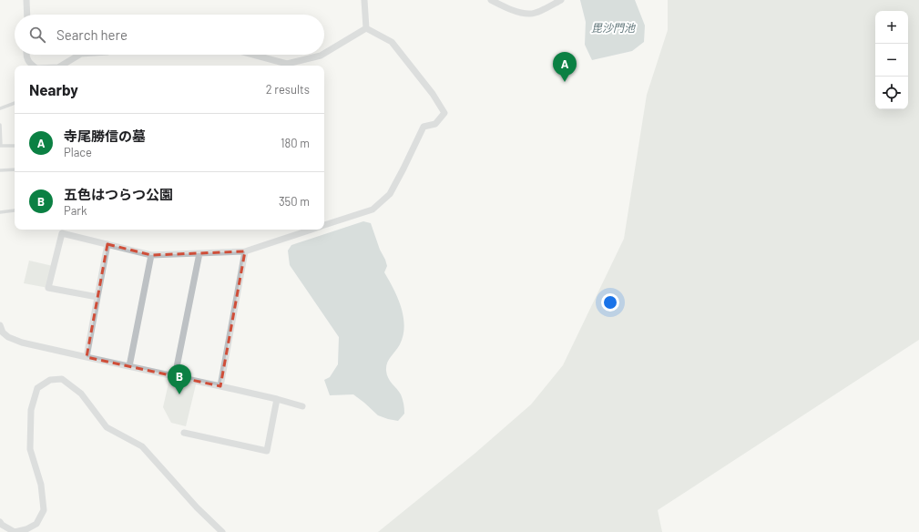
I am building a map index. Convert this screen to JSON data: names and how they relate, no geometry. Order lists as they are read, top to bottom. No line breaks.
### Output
{"water":["毘沙門池"],"page":{"map_buttons":["+","−"],"search":"Search here","pins":["A","B"],"heading":["Nearby","2 results"],"list":[{"mark":"A","name":"寺尾勝信の墓","note":"Place","value":"180 m"},{"mark":"B","name":"五色はつらつ公園","note":"Park","value":"350 m"}]}}
